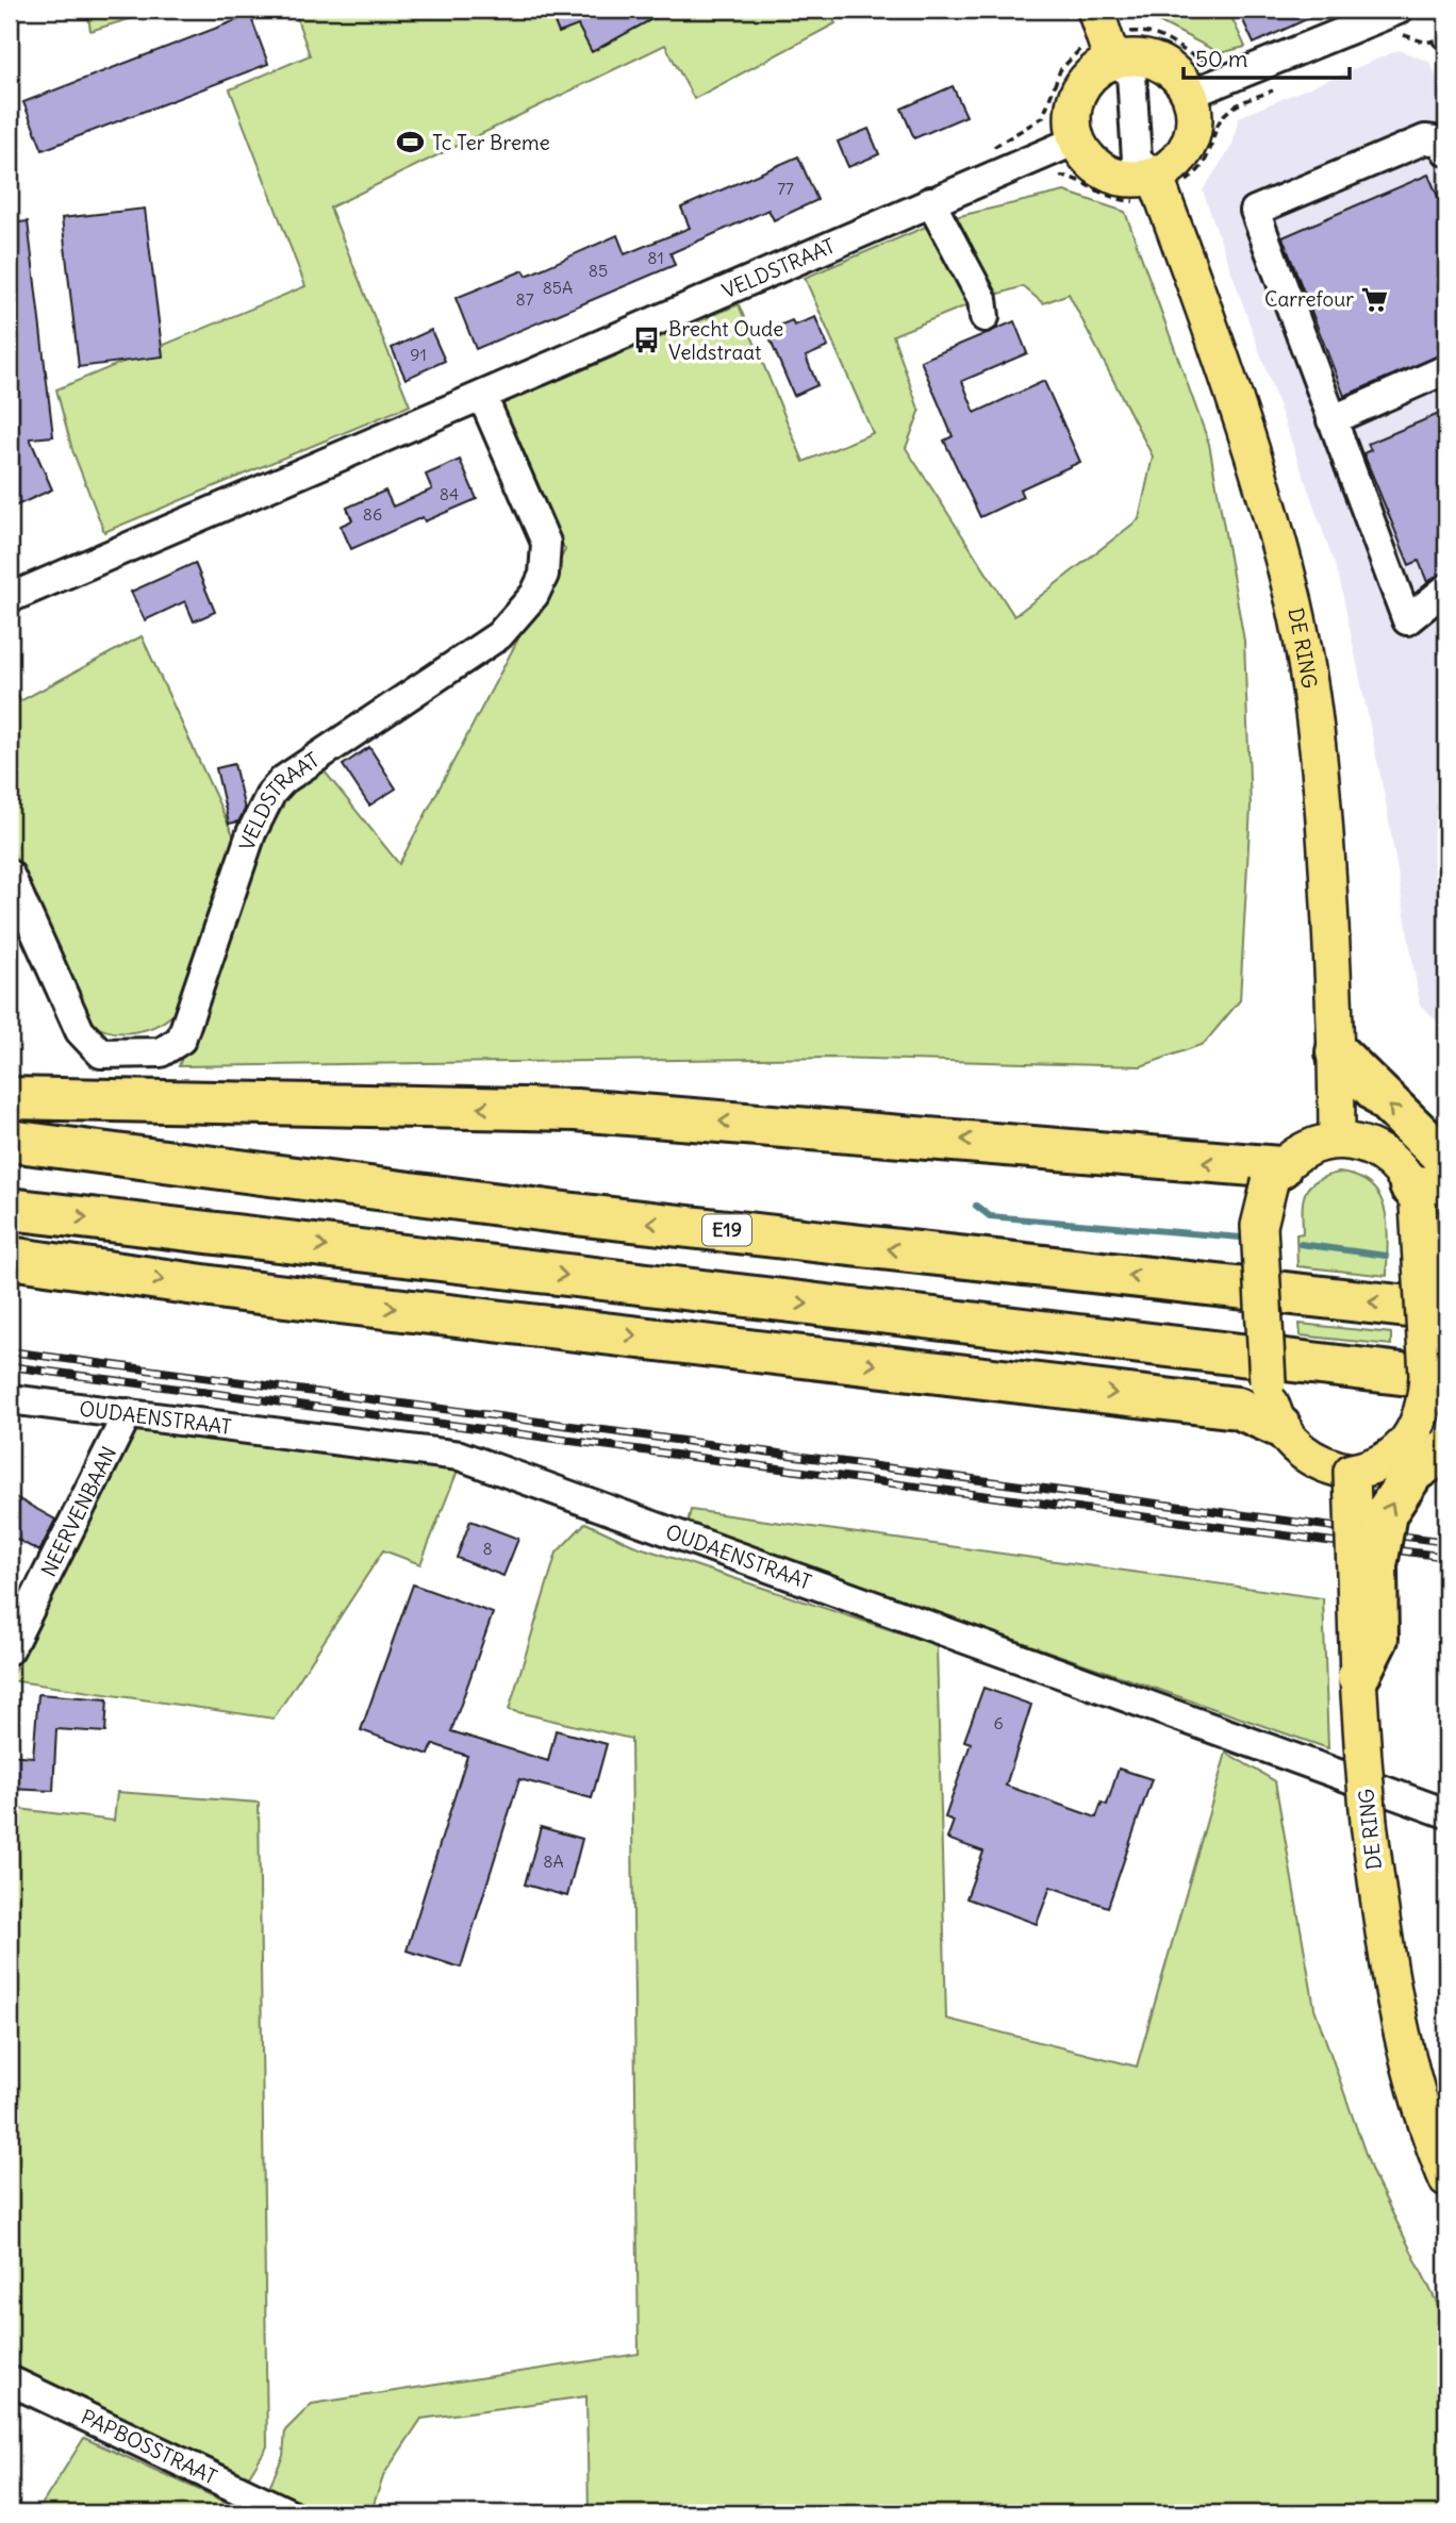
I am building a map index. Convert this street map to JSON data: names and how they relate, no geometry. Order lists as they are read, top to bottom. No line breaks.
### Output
{"streets":{"highway":["E19"],"main road":["DE RING"],"street":["VELDSTRAAT","OUDAENSTRAAT","NEERVENBAAN","PAPBOSSTRAAT"]},"crossings":[["OUDAENSTRAAT","NEERVENBAAN"]],"places":{"sports":["Tc Ter Breme"],"supermarket":["Carrefour"],"bus stop":["Brecht Oude Veldstraat"]},"house_numbers":["77","81","85","85A","87","91","84","86","8","6","8A"],"scale_bar":"50 m"}
